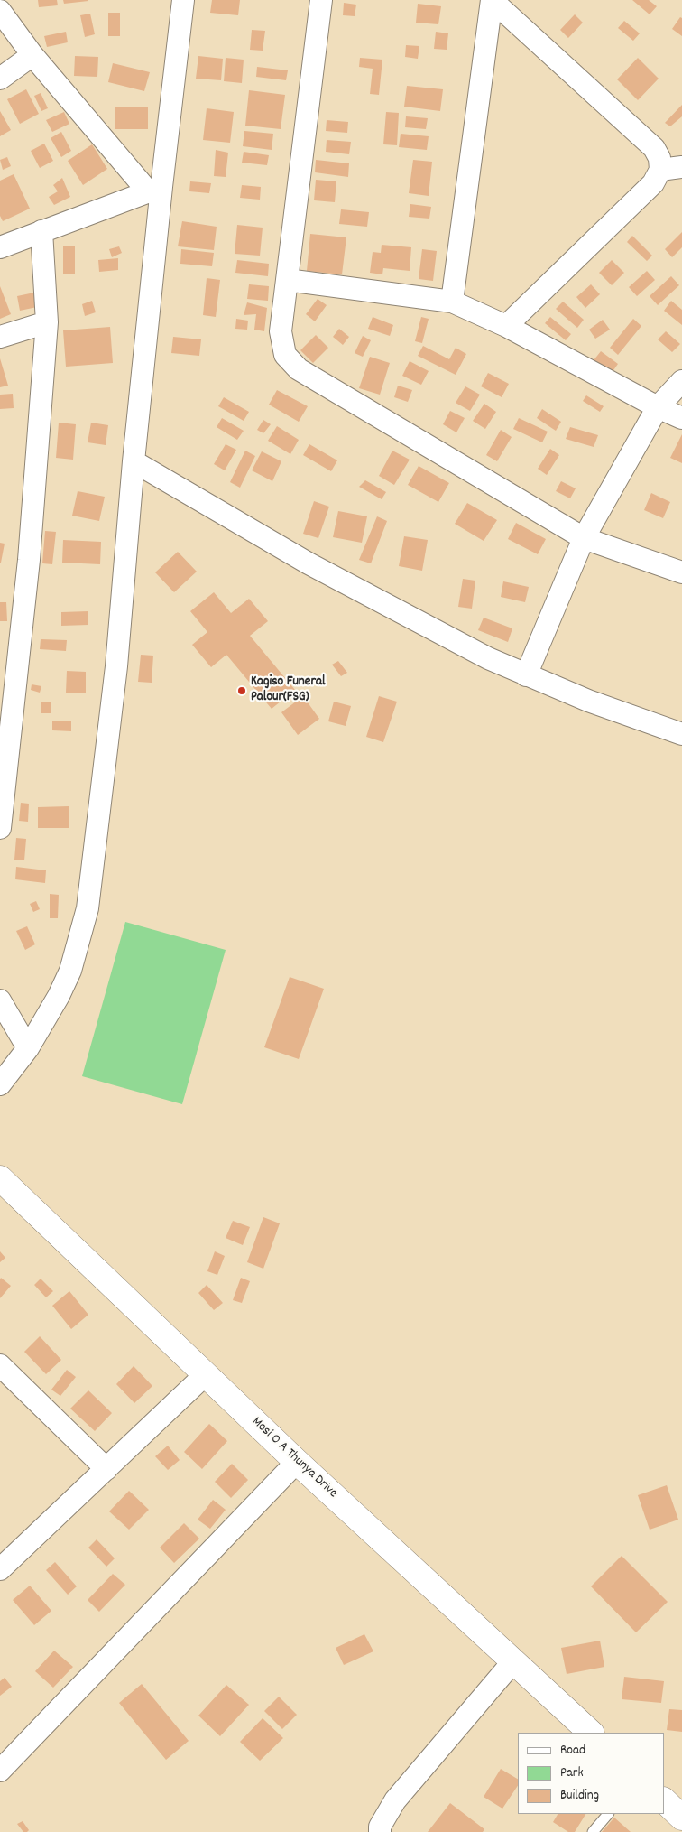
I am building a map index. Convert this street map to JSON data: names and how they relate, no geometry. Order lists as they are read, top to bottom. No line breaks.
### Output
{"streets":{"street":["Mosi O A Thunya Drive"]},"places":["Kagiso Funeral Palour(FSG)"],"legend":["Road","Park","Building"]}
